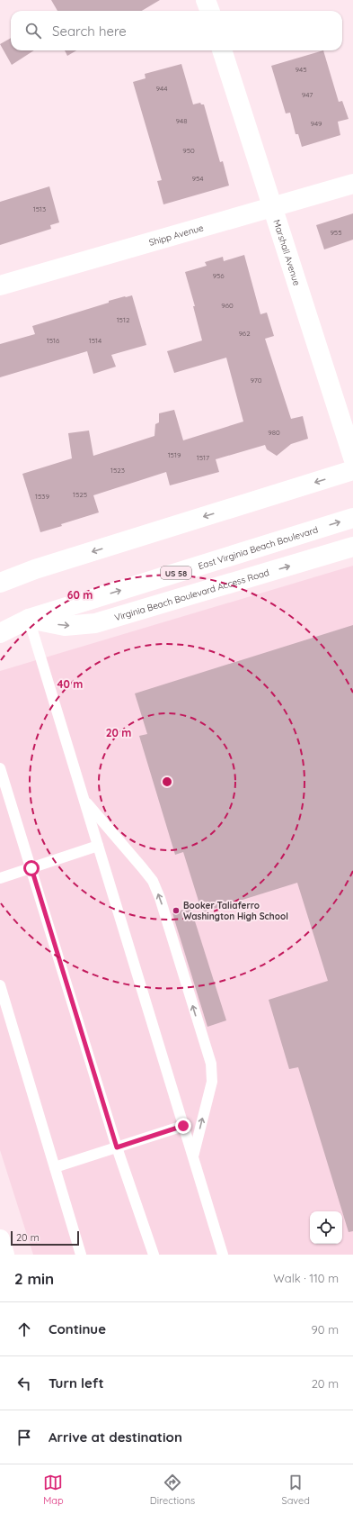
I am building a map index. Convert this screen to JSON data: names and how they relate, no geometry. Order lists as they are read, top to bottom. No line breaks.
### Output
{"streets":{"street":["Shipp Avenue","Marshall Avenue","East Virginia Beach Boulevard","US 58","Virginia Beach Boulevard Access Road"]},"crossings":[["Shipp Avenue","Marshall Avenue"],["East Virginia Beach Boulevard","Virginia Beach Boulevard Access Road"]],"places":["Booker Taliaferro Washington High School"],"house_numbers":["945","944","947","948","949","950","954","1513","955","956","960","1512","962","1516","1514","970","980","1519","1517","1523","1525","1539"],"scale_bar":"20 m","page":{"search":"Search here","scale":"20 m","heading":["2 min","Walk · 110 m"],"list":[["Continue","90 m"],["Turn left","20 m"],"Arrive at destination"],"nav":["Map","Directions","Saved"]},"rings":["60 m","40 m","20 m"]}
